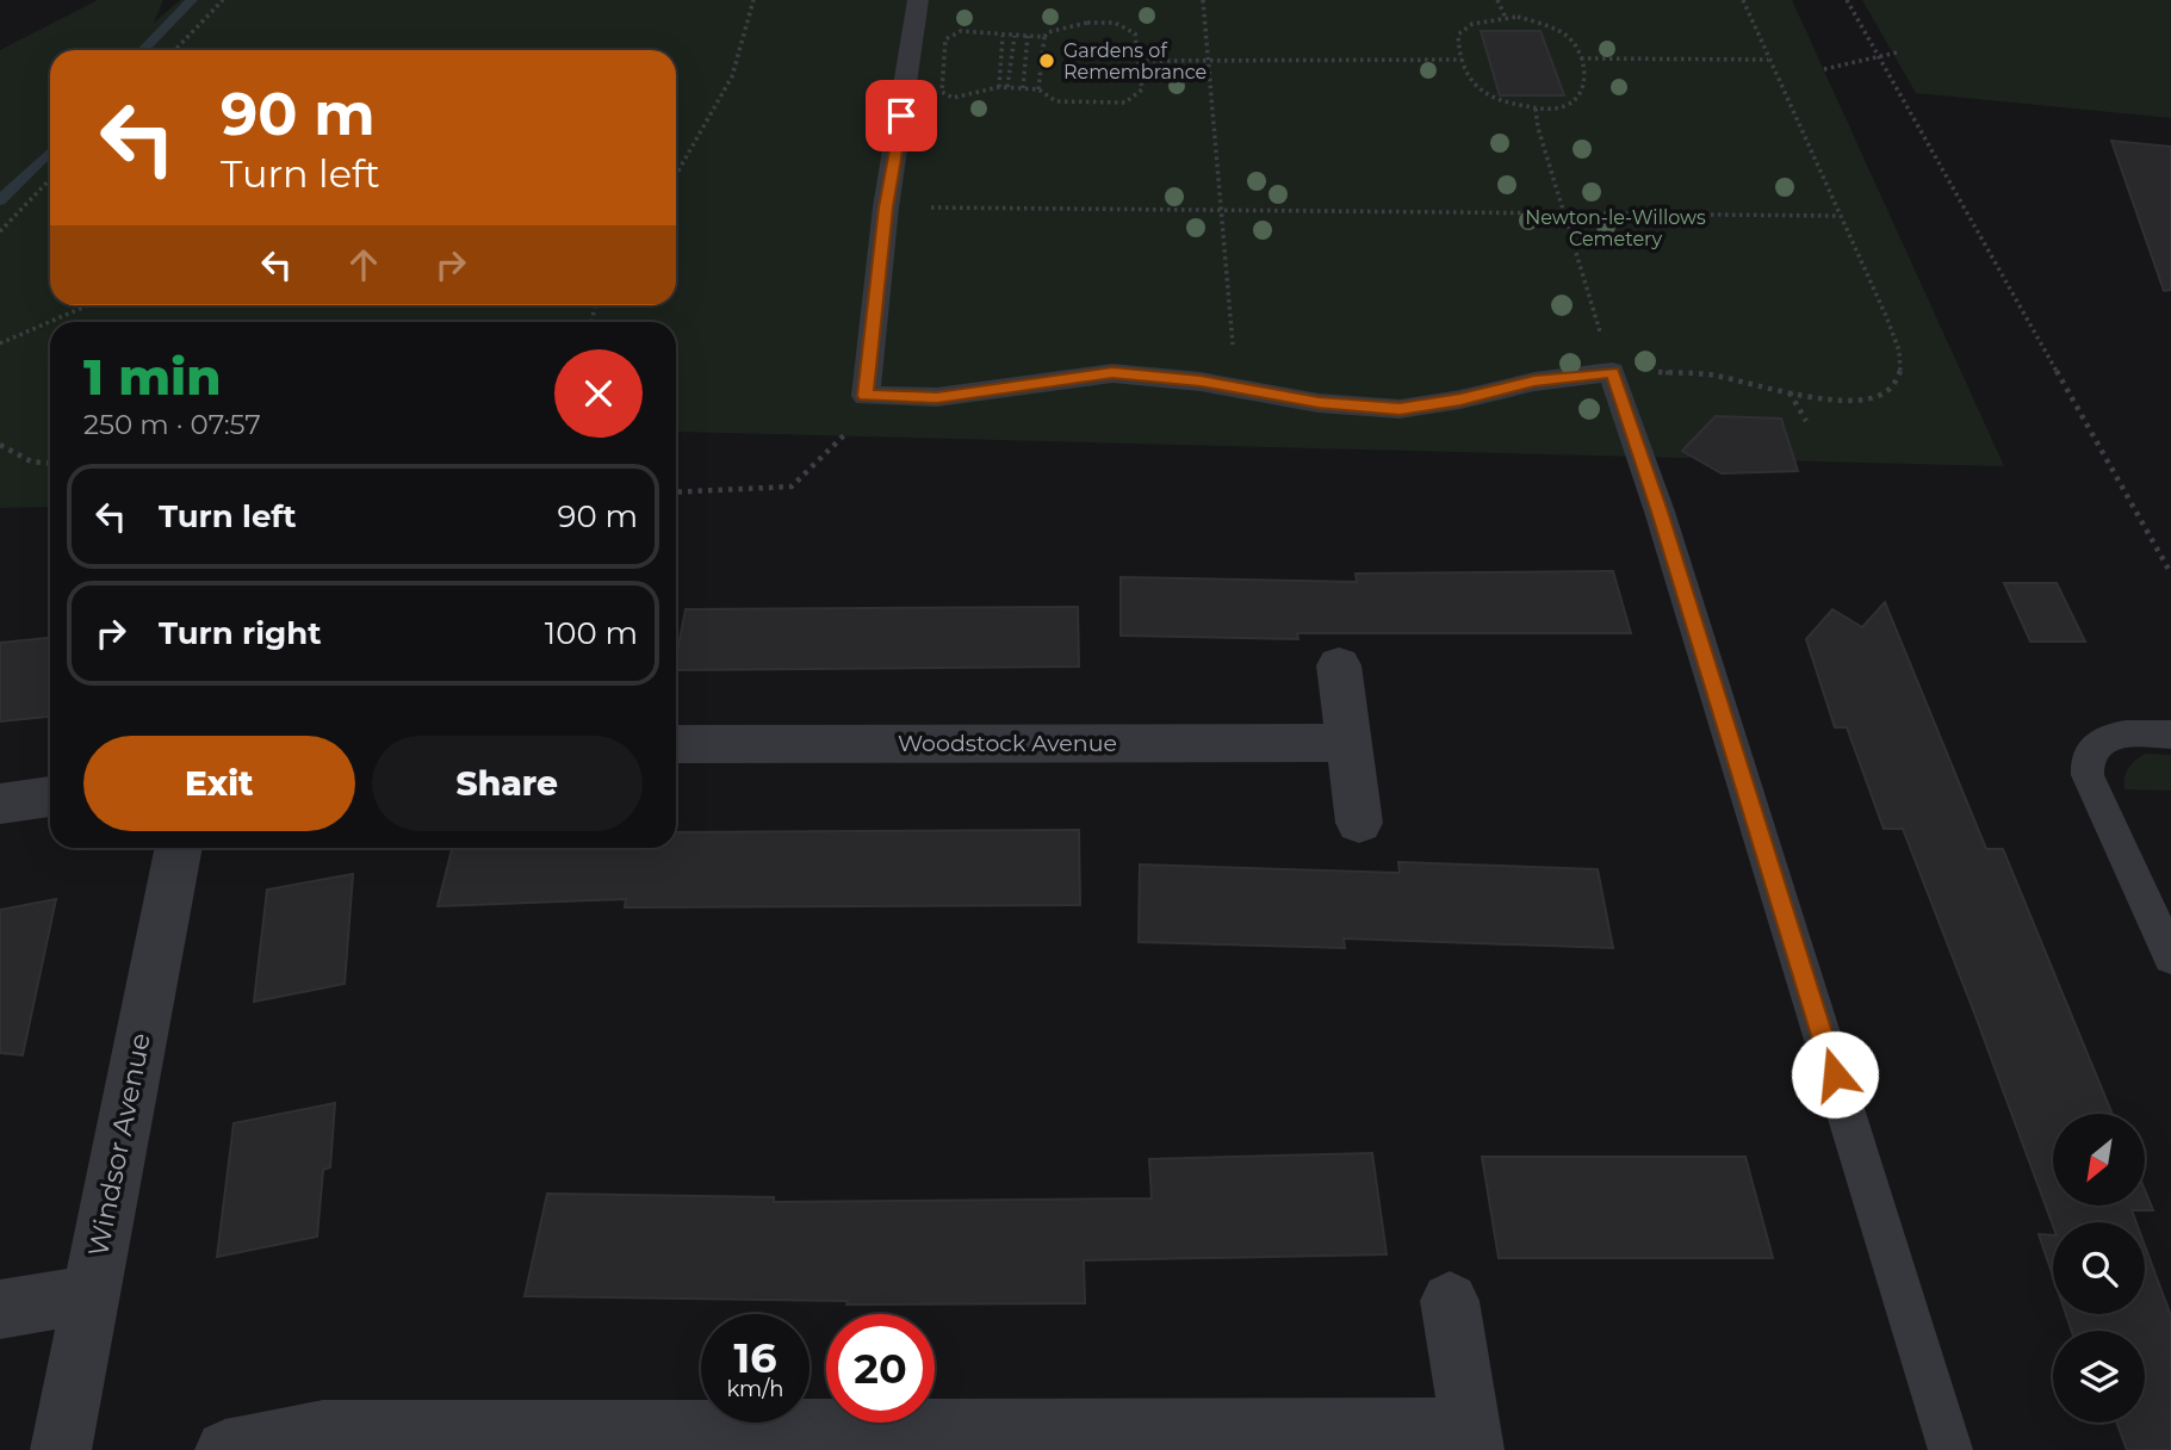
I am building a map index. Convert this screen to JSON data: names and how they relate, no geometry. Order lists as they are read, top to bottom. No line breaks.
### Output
{"streets":{"street":["Woodstock Avenue","Windsor Avenue"]},"parks":["Newton-le-Willows Cemetery"],"places":["Gardens of Remembrance"],"north":"bottom left","page":{"turn":["90 m","Turn left"],"heading":["1 min","250 m · 07:57"],"list":[{"name":"Turn left","value":"90 m"},{"name":"Turn right","value":"100 m"}],"buttons":["Exit","Share"],"speed":"16 km/h","limit":"20"}}
